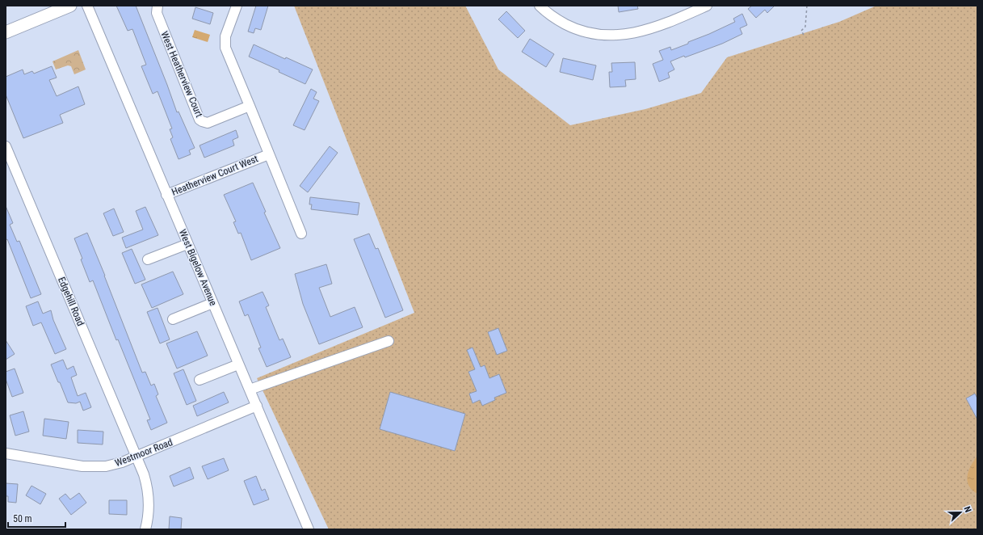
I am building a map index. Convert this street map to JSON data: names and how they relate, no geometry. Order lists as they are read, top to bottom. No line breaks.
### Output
{"streets":{"street":["West Heatherview Court","Heatherview Court West","West Bigelow Avenue","Edgehill Road","Westmoor Road"]},"crossings":[["West Heatherview Court","Heatherview Court West"],["Heatherview Court West","West Bigelow Avenue"],["West Bigelow Avenue","Westmoor Road"],["Edgehill Road","Westmoor Road"]],"scale_bar":"50 m","north":"right"}
